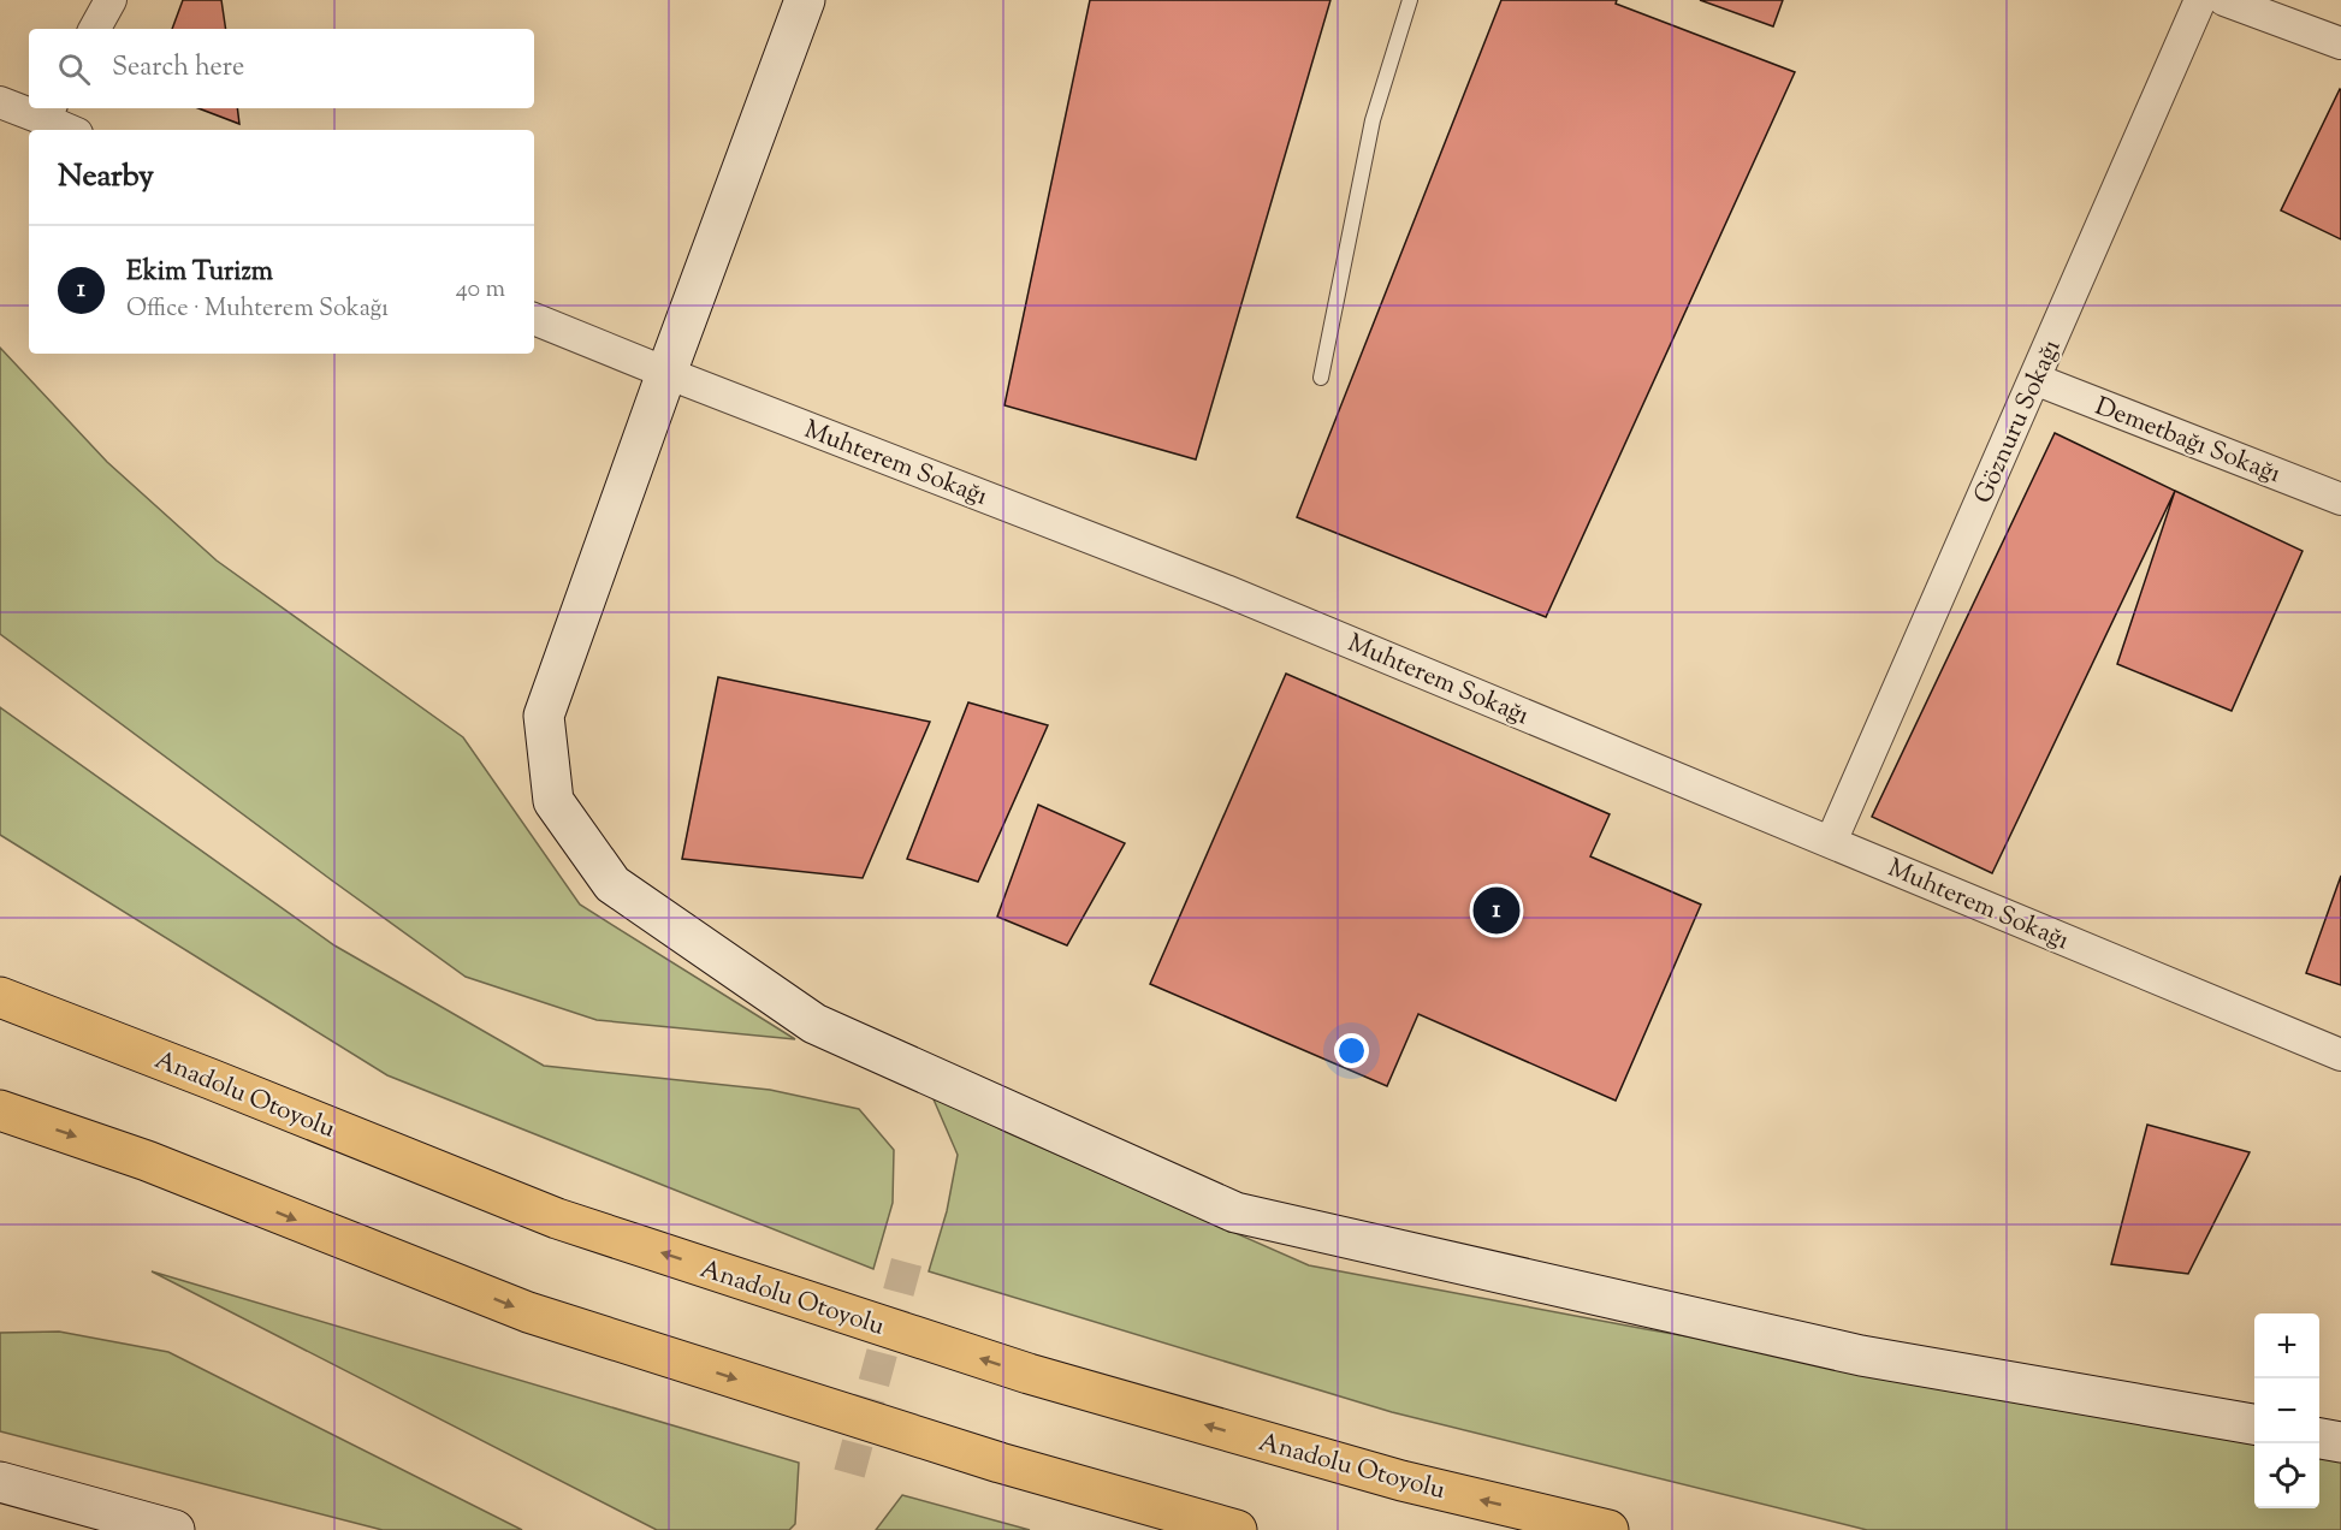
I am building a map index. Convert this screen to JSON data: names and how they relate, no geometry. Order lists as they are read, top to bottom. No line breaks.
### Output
{"streets":{"highway":["Anadolu Otoyolu"],"street":["Göznuru Sokağı","Demetbağı Sokağı","Muhterem Sokağı"]},"crossings":[["Göznuru Sokağı","Demetbağı Sokağı"],["Göznuru Sokağı","Muhterem Sokağı"]],"page":{"search":"Search here","heading":"Nearby","list":[{"mark":"1","name":"Ekim Turizm","note":"Office · Muhterem Sokağı","value":"40 m"}],"pins":"1","map_buttons":["+","−"]}}
